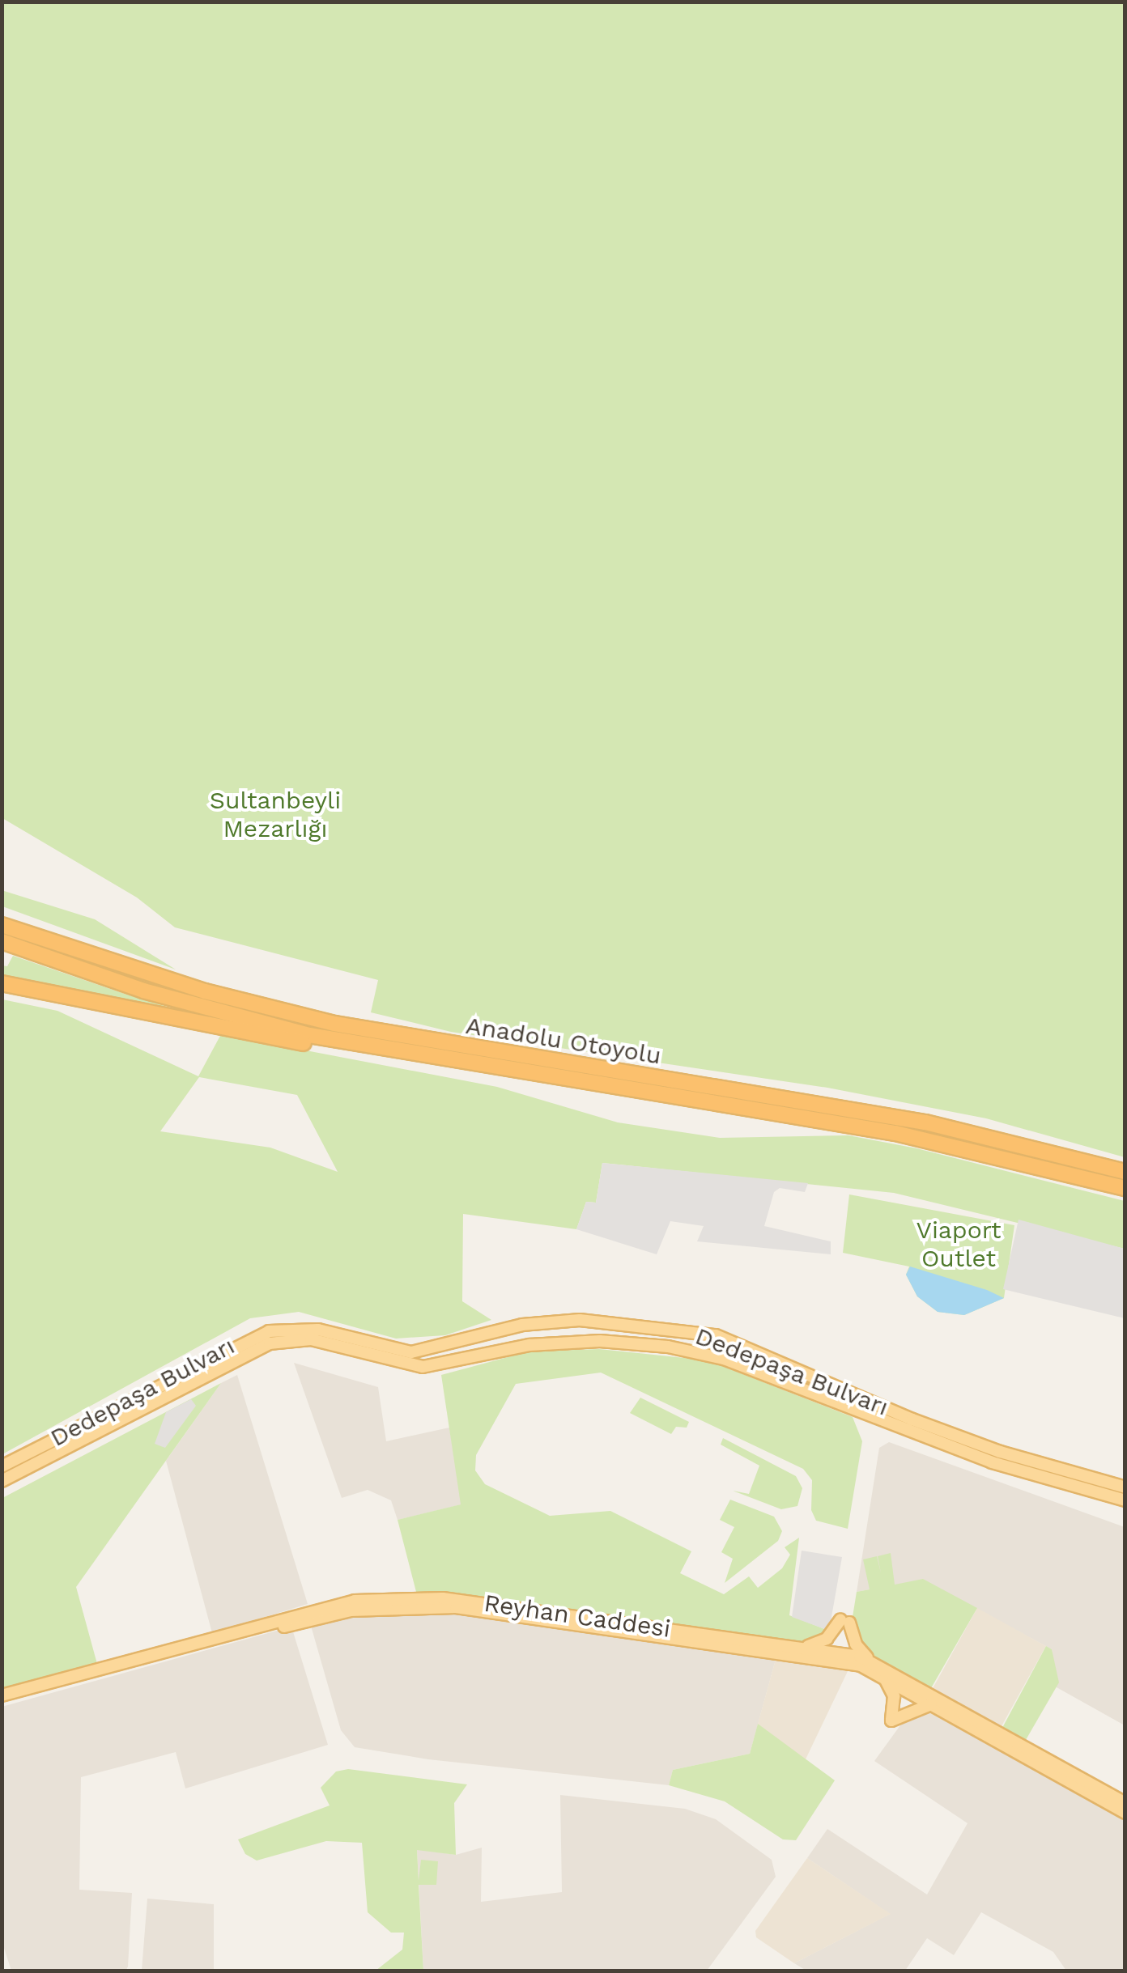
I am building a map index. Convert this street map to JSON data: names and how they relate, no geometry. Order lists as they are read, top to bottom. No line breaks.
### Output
{"streets":{"highway":["Anadolu Otoyolu"],"main road":["Dedepaşa Bulvarı","Reyhan Caddesi"]},"parks":["Sultanbeyli Mezarlığı","Viaport Outlet"]}
